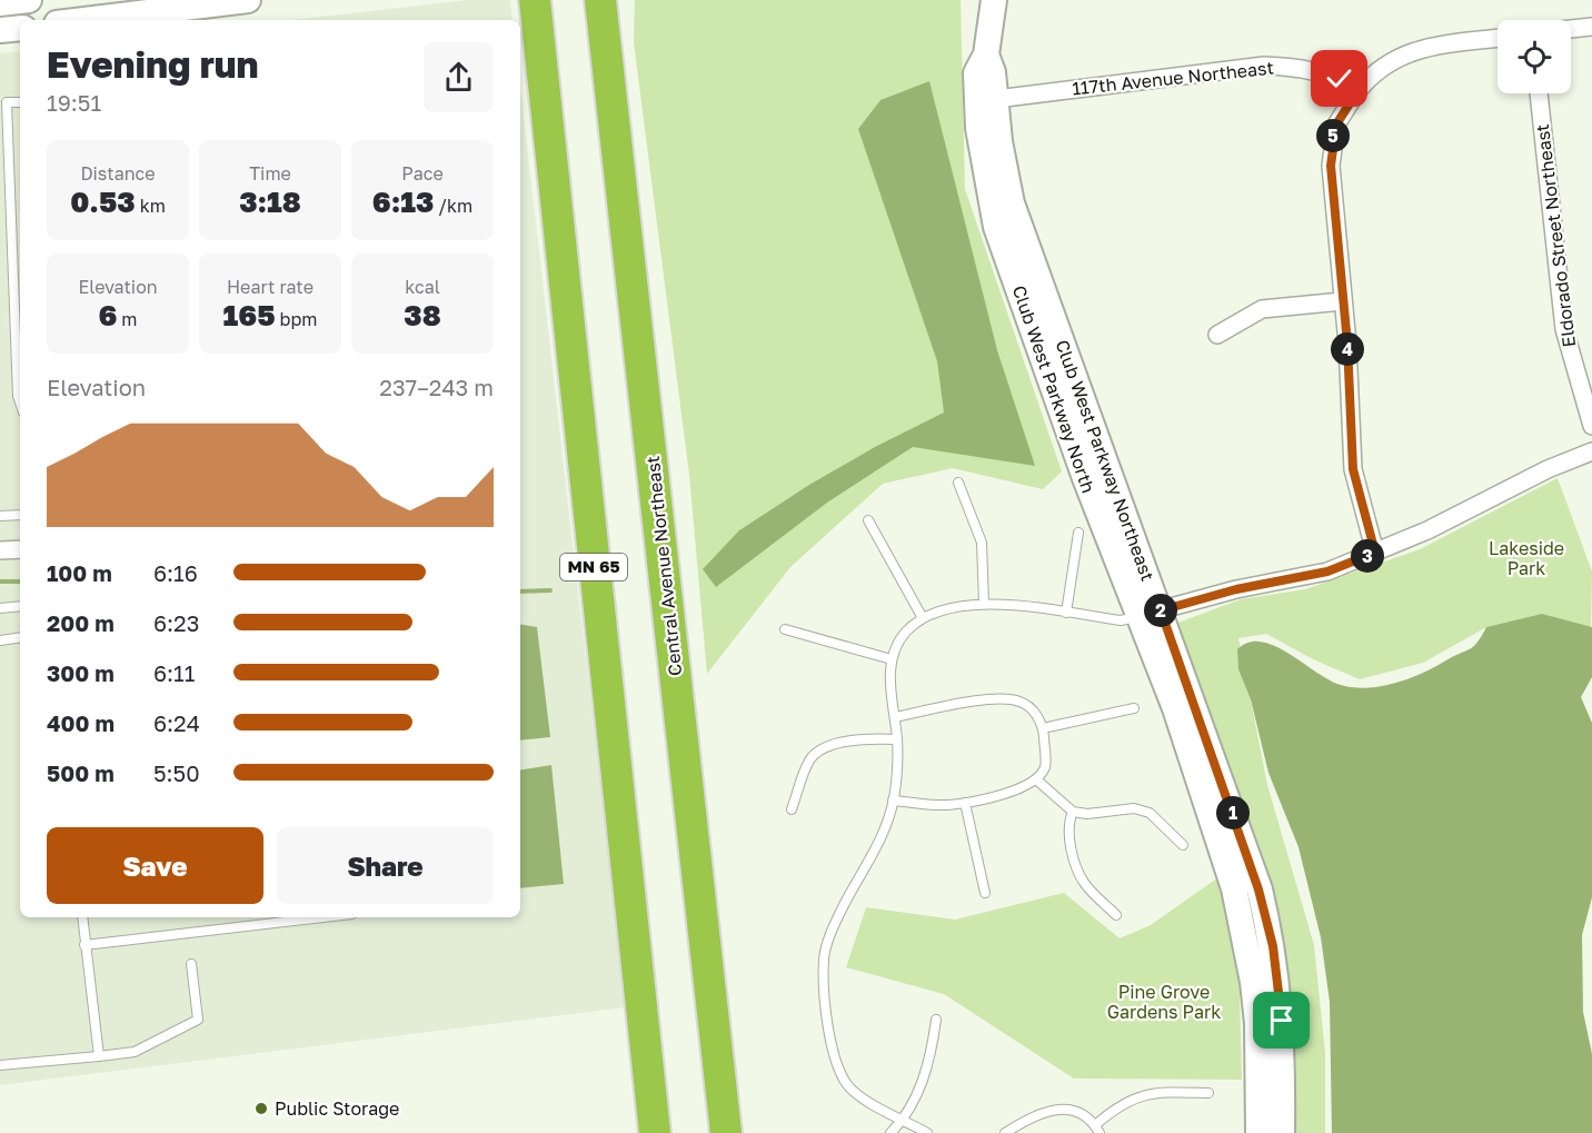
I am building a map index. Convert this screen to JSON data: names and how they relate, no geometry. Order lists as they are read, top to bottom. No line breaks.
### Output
{"streets":{"highway":["Central Avenue Northeast","MN 65"],"street":["117th Avenue Northeast","Eldorado Street Northeast","Club West Parkway Northeast"]},"crossings":[["117th Avenue Northeast","Club West Parkway Northeast"]],"parks":["Lakeside Park","Pine Grove Gardens Park"],"places":["Public Storage"],"page":{"heading":["Evening run","19:51"],"pins":["5","4","3","2","1"],"stats":[["Distance","0.53 km"],["Time","3:18"],["Pace","6:13 /km"],["Elevation","6 m"],["Heart rate","165 bpm"],["kcal","38"]],"chart":["Elevation","237–243 m"],"list":[{"name":"100 m","note":"6:16"},{"name":"200 m","note":"6:23"},{"name":"300 m","note":"6:11"},{"name":"400 m","note":"6:24"},{"name":"500 m","note":"5:50"}],"buttons":["Save","Share"]}}
